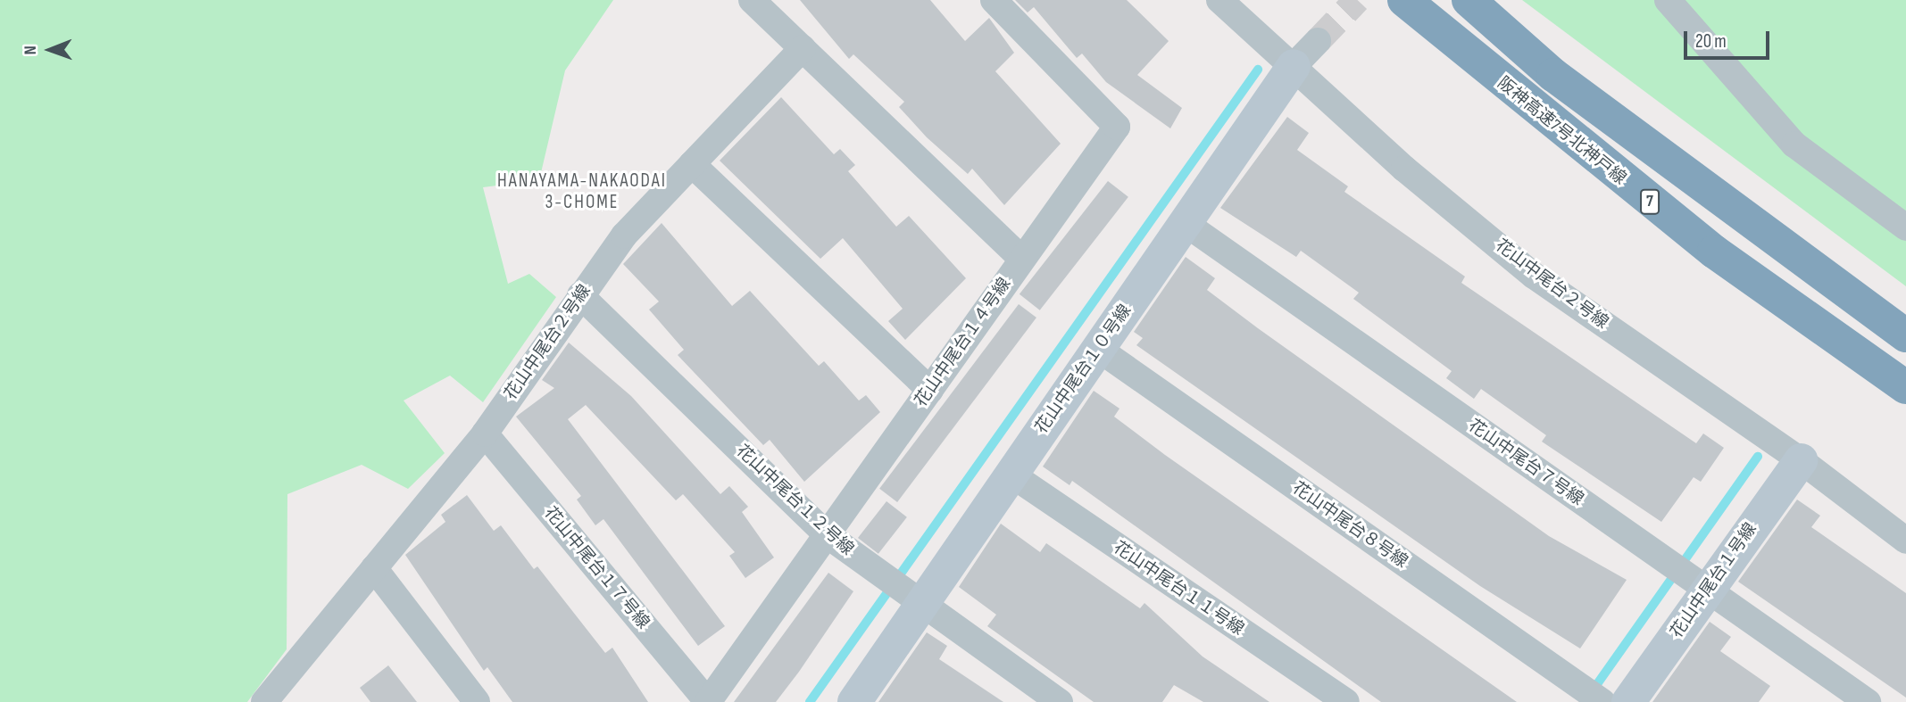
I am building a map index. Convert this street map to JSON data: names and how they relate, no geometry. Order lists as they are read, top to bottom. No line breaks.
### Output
{"streets":{"highway":["阪神高速7号北神戸線","7"],"street":["花山中尾台２号線","花山中尾台１４号線","花山中尾台１０号線","花山中尾台７号線","花山中尾台１２号線","花山中尾台８号線","花山中尾台１７号線","花山中尾台１号線","花山中尾台１１号線"]},"crossings":[["花山中尾台２号線","花山中尾台１０号線"],["花山中尾台２号線","花山中尾台１２号線"],["花山中尾台２号線","花山中尾台１７号線"],["花山中尾台２号線","花山中尾台１号線"],["花山中尾台１４号線","花山中尾台１２号線"],["花山中尾台１４号線","花山中尾台１７号線"],["花山中尾台１０号線","花山中尾台７号線"],["花山中尾台１０号線","花山中尾台１２号線"],["花山中尾台１０号線","花山中尾台８号線"],["花山中尾台１０号線","花山中尾台１１号線"],["花山中尾台７号線","花山中尾台１号線"]],"districts":["HANAYAMA-NAKAODAI 3-CHOME"],"scale_bar":"20 m","north":"left"}
